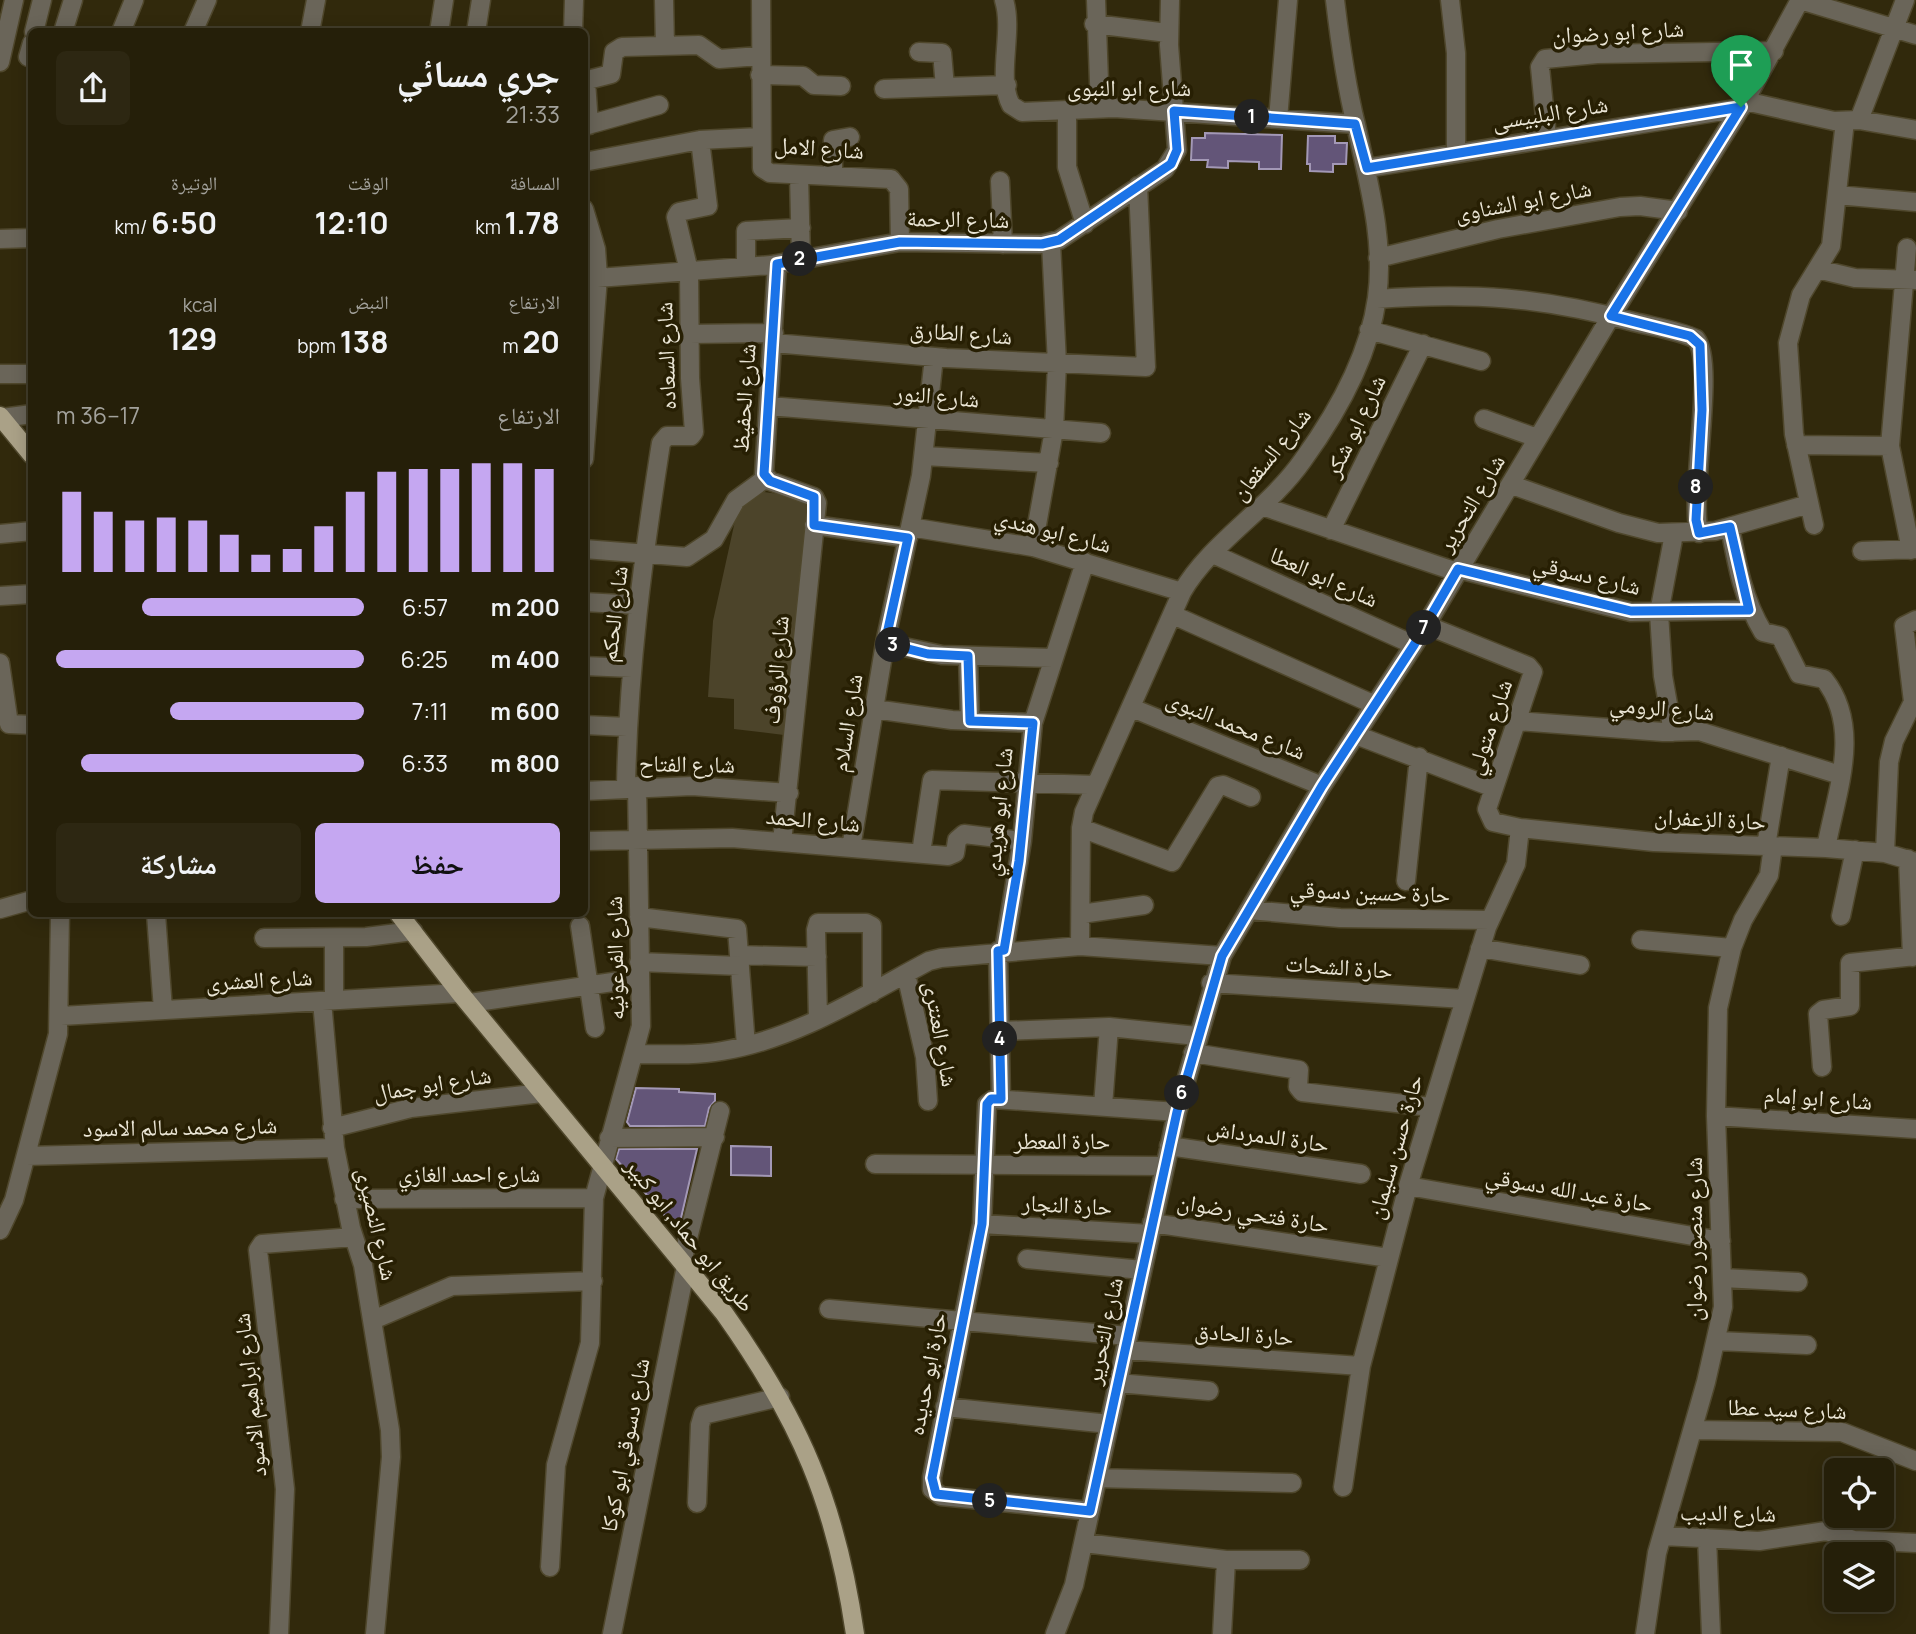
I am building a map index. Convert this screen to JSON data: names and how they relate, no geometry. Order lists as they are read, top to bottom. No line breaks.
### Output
{"streets":{"main road":["طريق ابو حماد, ابو كبير"],"street":["شارع ابو رضوان","شارع ابو النبوى","شارع البلبيسى","شارع الامل","شارع ابو الشناوى","شارع الرحمة","شارع الطارق","شارع السعاده","شارع النور","شارع الحفيظ","شارع ابو شكر","شارع السقعان","شارع التحرير","شارع ابو هندي","شارع دسوقي","شارع ابو العطا","شارع الحكم","شارع الرؤوف","شارع الرومي","شارع السلام","شارع محمد النبوى","شارع متولي","شارع الفتاح","شارع ابو هريدي","حارة الزعفران","شارع الحمد","حارة حسين دسوقي","شارع الفرعونيه","حارة الشحات","شارع العشرى","شارع العنترى","شارع ابو جمال","شارع ابو إمام","شارع محمد سالم الاسود","حارة الدمرداش","حارة المعطر","حارة حسن سليمان","شارع احمد الغازي","حارة عبد الله دسوقي","حارة النجار","حارة فتحي رضوان","شارع النصيرى","شارع منصور رضوان","حارة الحادق","حارة ابو حديده","شارع ابراهيم الاسود","شارع سيد عطا","شارع دسوقي ابو كوكا","شارع الديب"]},"crossings":[["شارع ابو رضوان","شارع البلبيسى"],["شارع ابو رضوان","شارع التحرير"],["شارع ابو النبوى","شارع الرحمة"],["شارع ابو النبوى","شارع السقعان"],["شارع البلبيسى","شارع السقعان"],["شارع البلبيسى","شارع التحرير"],["شارع الامل","شارع الرحمة"],["شارع ابو الشناوى","شارع السقعان"],["شارع ابو الشناوى","شارع التحرير"],["شارع الرحمة","شارع الطارق"],["شارع الرحمة","شارع السعاده"],["شارع الرحمة","شارع الحفيظ"],["شارع الطارق","شارع السعاده"],["شارع الطارق","شارع الحفيظ"],["شارع الطارق","شارع السلام"],["شارع السعاده","شارع الحكم"],["شارع النور","شارع الحفيظ"],["شارع النور","شارع السلام"],["شارع الحفيظ","شارع الرؤوف"],["شارع ابو شكر","شارع دسوقي"],["شارع السقعان","شارع ابو هندي"],["شارع السقعان","شارع دسوقي"],["شارع السقعان","شارع ابو العطا"],["شارع السقعان","شارع محمد النبوى"],["شارع التحرير","شارع دسوقي"],["شارع التحرير","شارع ابو العطا"],["شارع التحرير","شارع محمد النبوى"],["شارع التحرير","شارع متولي"],["شارع التحرير","حارة حسين دسوقي"],["شارع التحرير","حارة الشحات"],["شارع التحرير","حارة الدمرداش"],["شارع التحرير","حارة المعطر"],["شارع التحرير","حارة النجار"],["شارع التحرير","حارة فتحي رضوان"],["شارع التحرير","حارة الحادق"],["شارع التحرير","حارة ابو حديده"],["شارع ابو هندي","شارع الرؤوف"],["شارع ابو هندي","شارع السلام"],["شارع ابو هندي","شارع ابو هريدي"],["شارع الحكم","شارع الفتاح"],["شارع الحكم","شارع الفرعونيه"],["شارع الرؤوف","شارع الفتاح"],["شارع الرؤوف","شارع الحمد"],["شارع الرومي","شارع متولي"],["شارع الرومي","شارع منصور رضوان"],["شارع السلام","شارع الحمد"],["شارع متولي","حارة الزعفران"],["شارع الفتاح","شارع الفرعونيه"],["شارع ابو هريدي","شارع الحمد"],["شارع ابو هريدي","حارة ابو حديده"],["حارة الزعفران","حارة حسن سليمان"],["حارة الزعفران","شارع منصور رضوان"],["شارع الحمد","شارع الفرعونيه"],["حارة حسين دسوقي","حارة حسن سليمان"],["شارع الفرعونيه","شارع العشرى"],["شارع الفرعونيه","شارع احمد الغازي"],["شارع الفرعونيه","طريق ابو حماد, ابو كبير"],["حارة الشحات","حارة حسن سليمان"],["شارع العشرى","شارع النصيرى"],["شارع العشرى","طريق ابو حماد, ابو كبير"],["شارع ابو جمال","شارع النصيرى"],["شارع ابو جمال","طريق ابو حماد, ابو كبير"],["شارع ابو إمام","شارع منصور رضوان"],["شارع محمد سالم الاسود","شارع النصيرى"],["حارة المعطر","حارة ابو حديده"],["حارة حسن سليمان","حارة عبد الله دسوقي"],["حارة حسن سليمان","حارة فتحي رضوان"],["حارة حسن سليمان","حارة الحادق"],["شارع احمد الغازي","شارع النصيرى"],["حارة عبد الله دسوقي","شارع منصور رضوان"],["حارة النجار","حارة فتحي رضوان"],["حارة النجار","حارة ابو حديده"],["شارع النصيرى","شارع ابراهيم الاسود"],["طريق ابو حماد, ابو كبير","شارع دسوقي ابو كوكا"],["شارع منصور رضوان","شارع سيد عطا"],["شارع منصور رضوان","شارع الديب"],["حارة الحادق","حارة ابو حديده"]],"page":{"heading":["جري مسائي","21:33"],"pins":["1","2","8","7","3","4","6","5"],"stats":[["المسافة","1.78 km"],["الوقت","12:10"],["الوتيرة","6:50 /km"],["الارتفاع","20 m"],["النبض","138 bpm"],["kcal","129"]],"chart":["الارتفاع","17–36 m"],"list":[{"name":"200 m","note":"6:57"},{"name":"400 m","note":"6:25"},{"name":"600 m","note":"7:11"},{"name":"800 m","note":"6:33"}],"buttons":["حفظ","مشاركة"]}}
